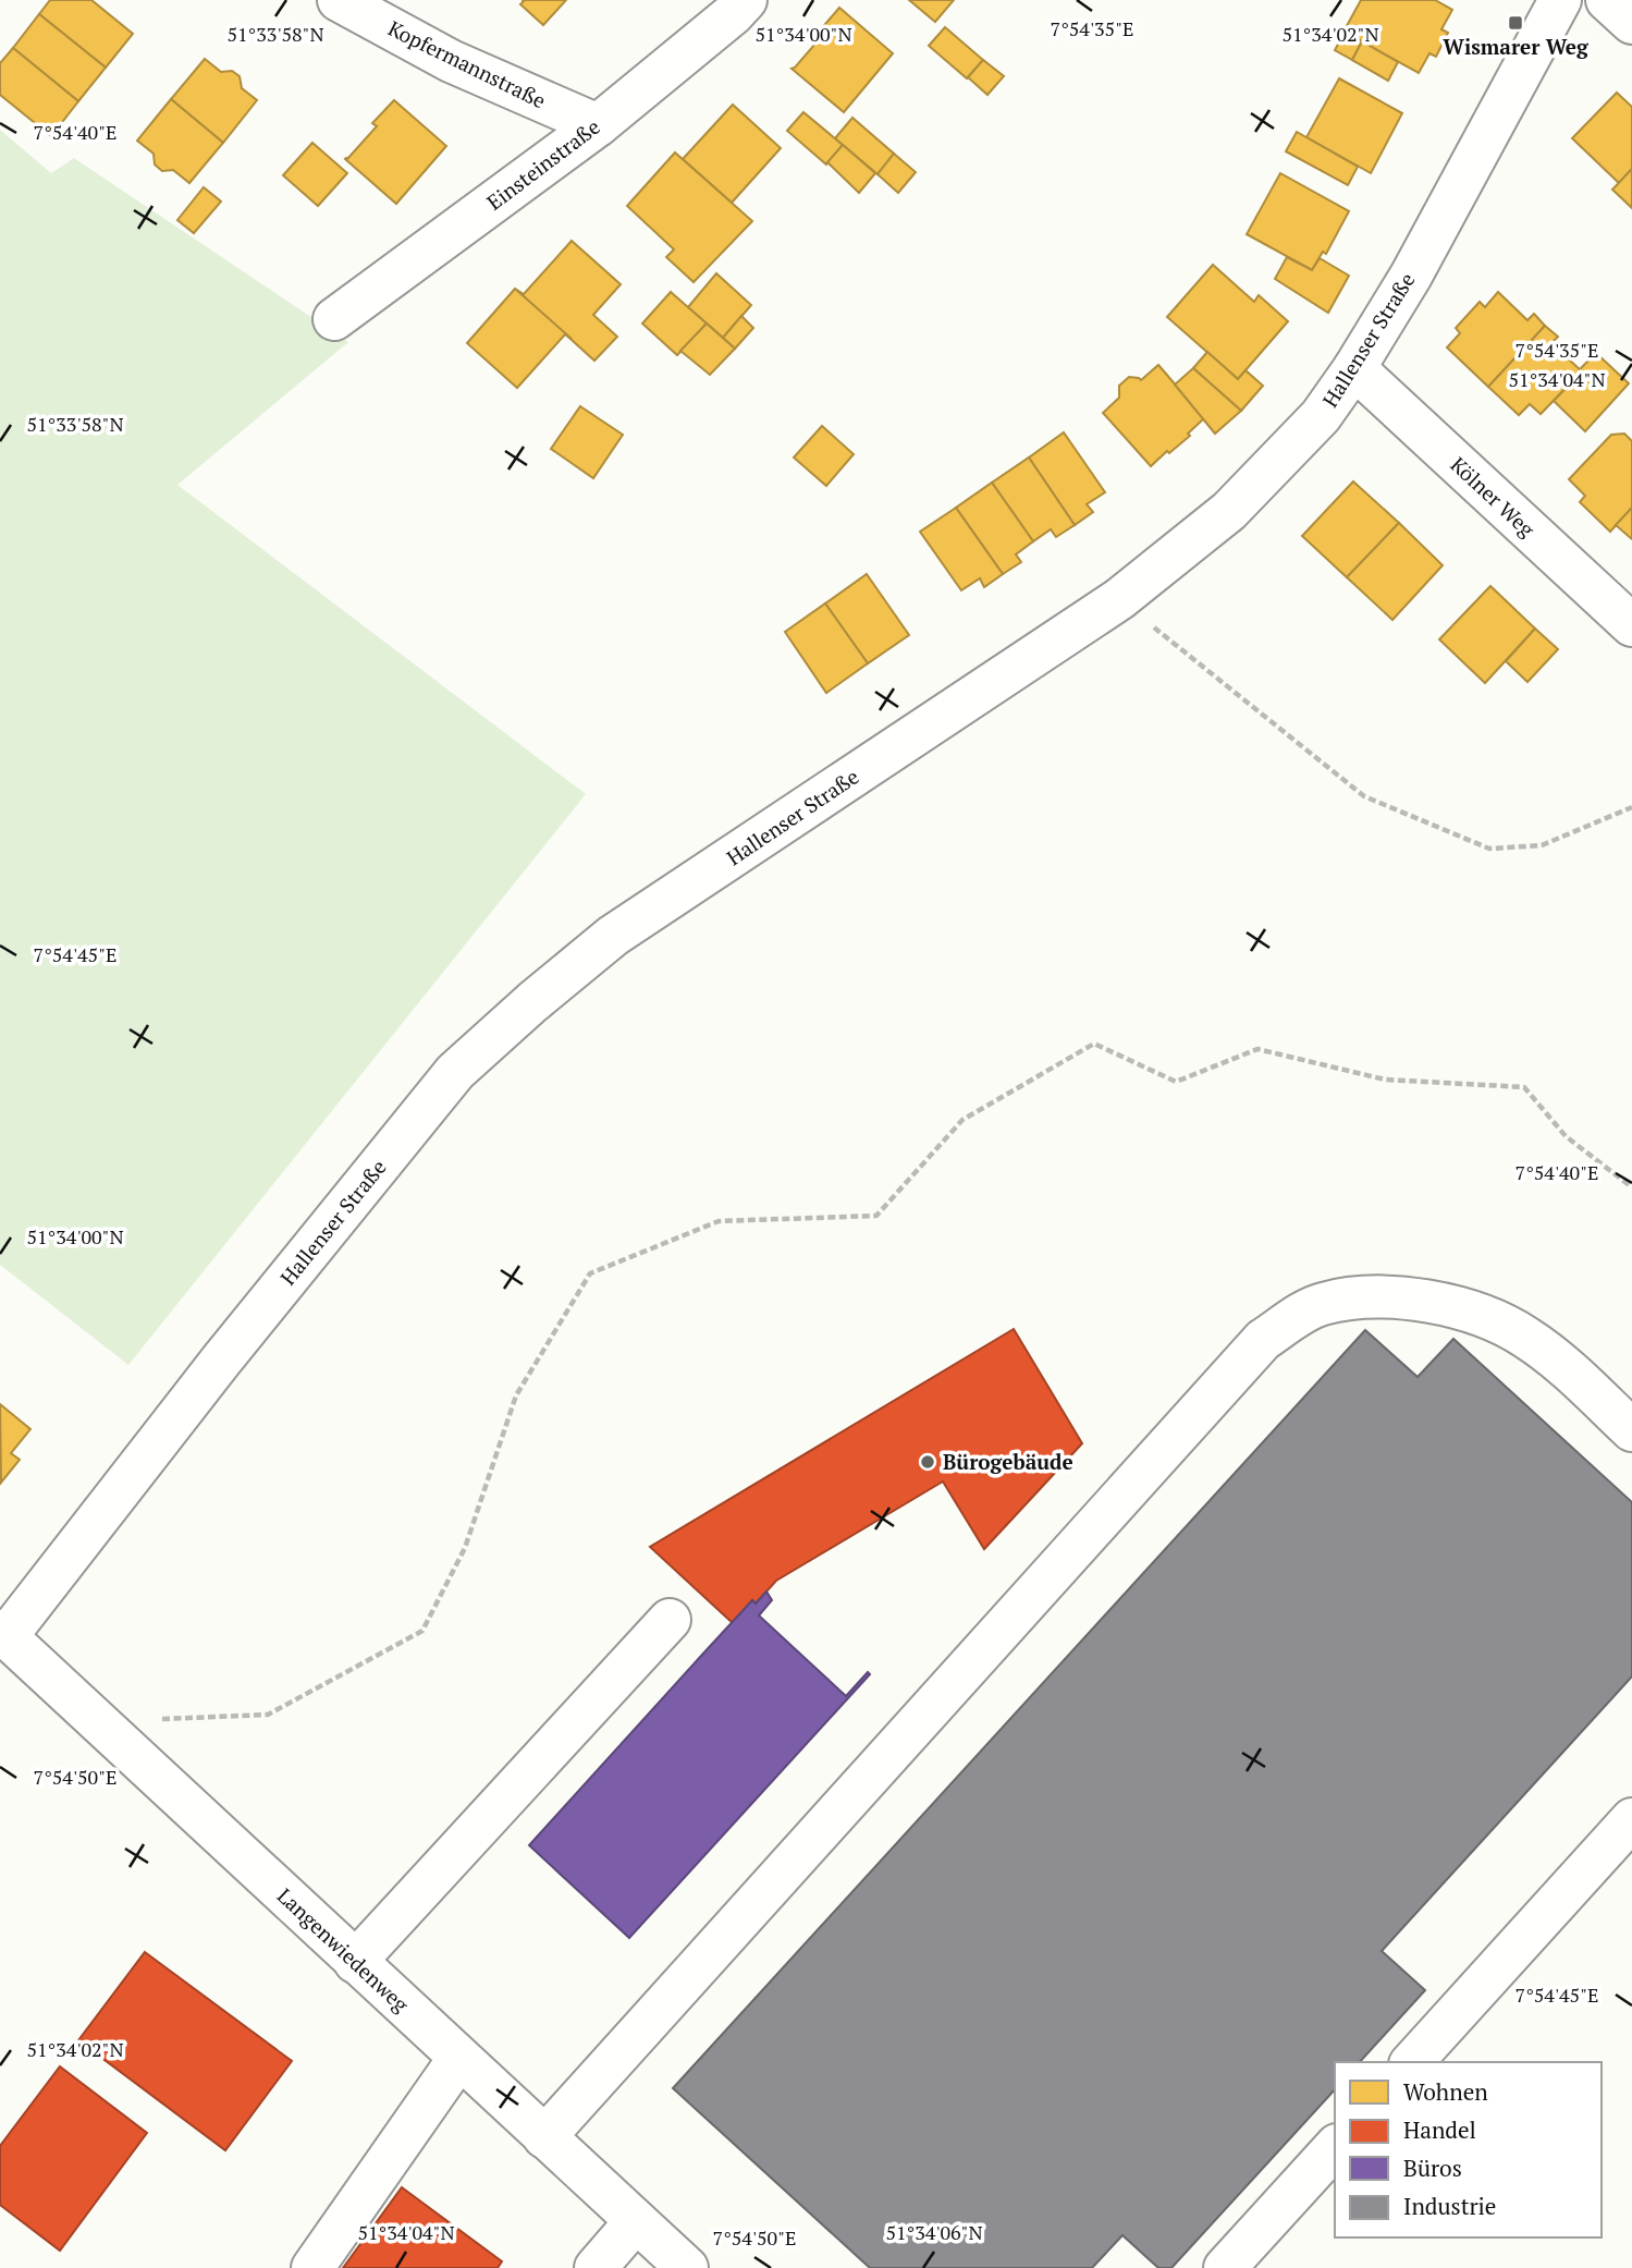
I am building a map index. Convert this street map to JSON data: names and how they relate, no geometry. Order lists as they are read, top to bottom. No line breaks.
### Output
{"streets":{"street":["Kopfermannstraße","Einsteinstraße","Hallenser Straße","Kölner Weg","Langenwiedenweg"]},"crossings":[["Kopfermannstraße","Einsteinstraße"],["Hallenser Straße","Kölner Weg"],["Hallenser Straße","Langenwiedenweg"]],"places":{"transit":["Wismarer Weg"],"other":["Bürogebäude"]},"legend":["Wohnen","Handel","Büros","Industrie"],"coordinates":["7°54'35\"E","51°34'02\"N","51°33'58\"N","51°34'00\"N","7°54'40\"E","51°34'04\"N","7°54'45\"E","7°54'50\"E","51°34'06\"N"]}
